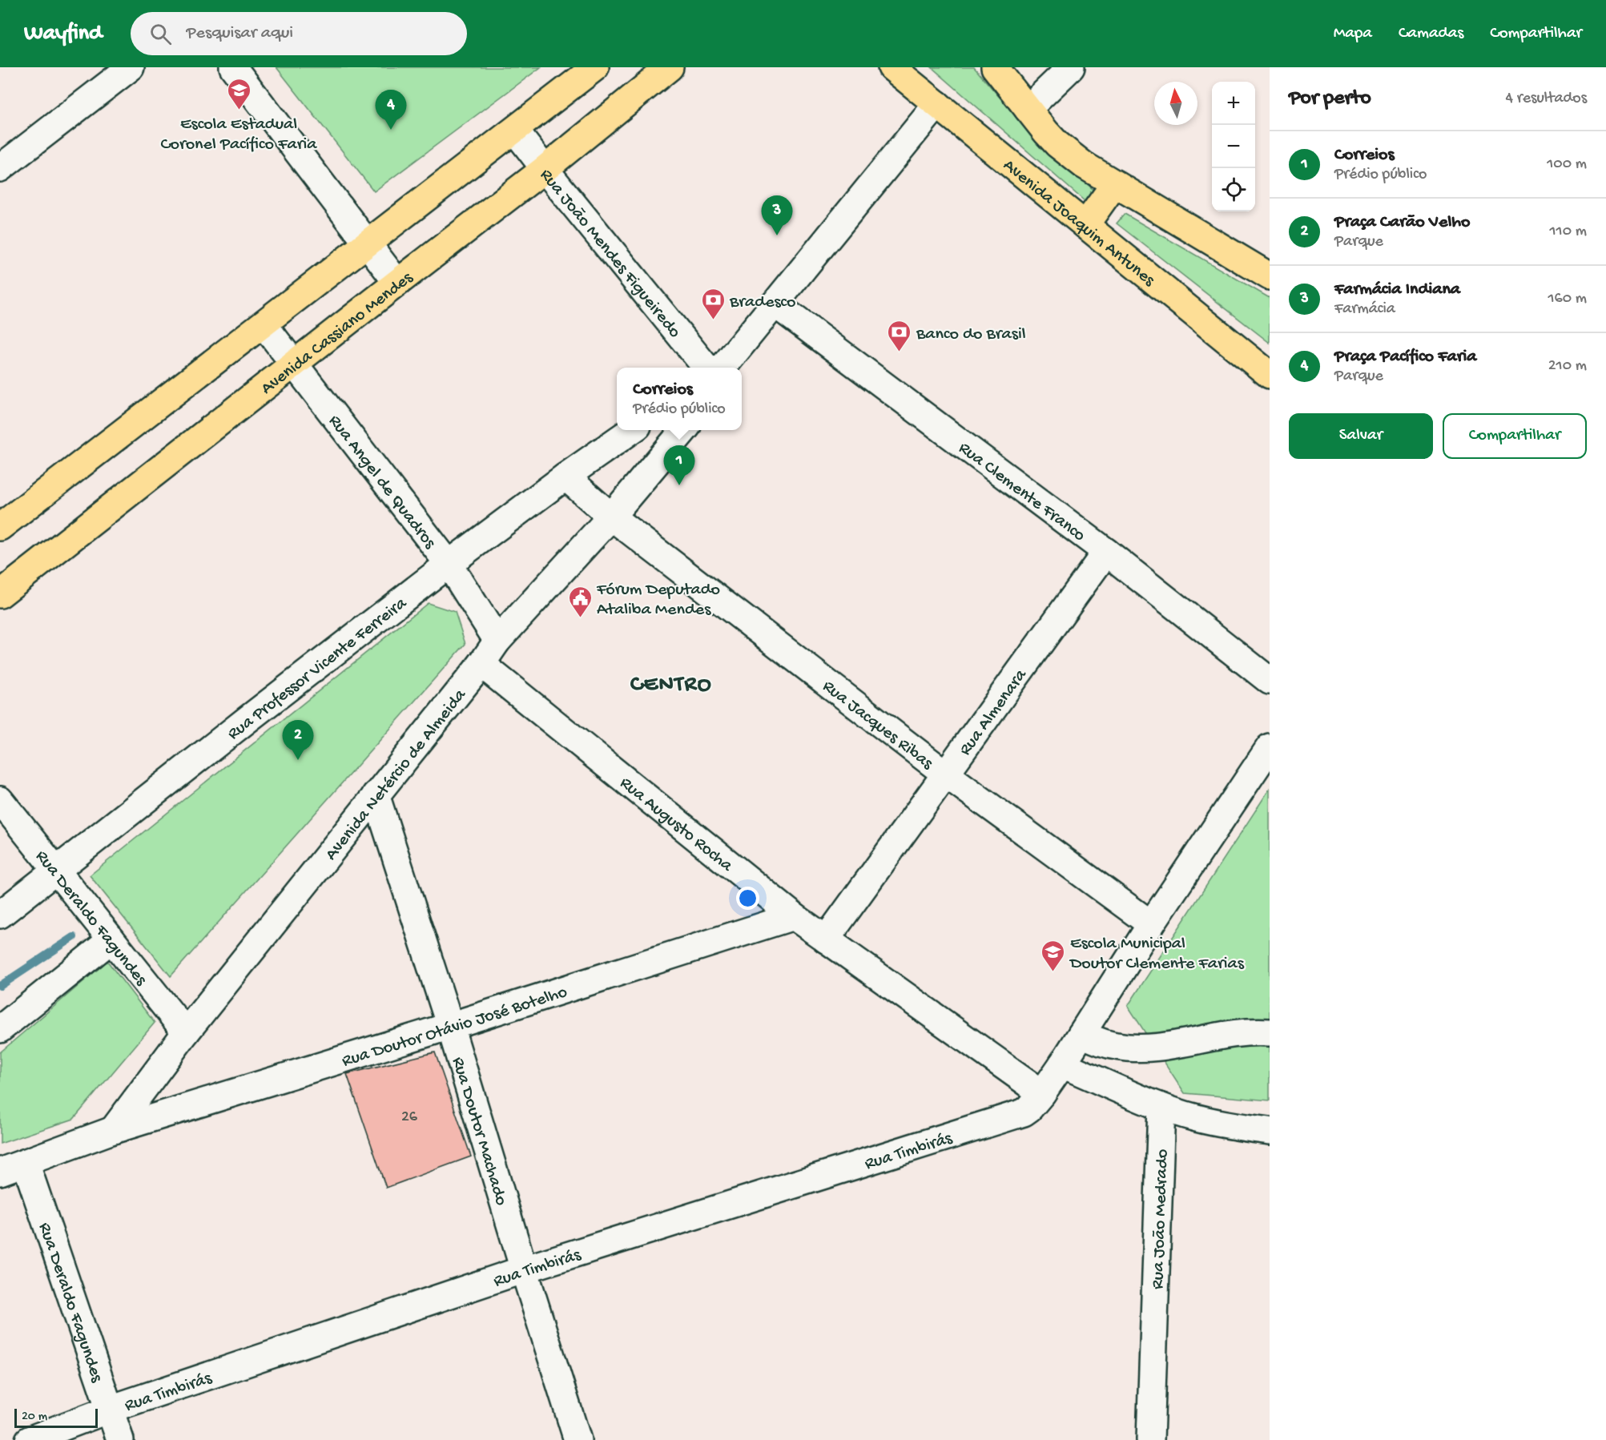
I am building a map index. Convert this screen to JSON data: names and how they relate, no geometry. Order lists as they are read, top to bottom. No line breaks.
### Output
{"streets":{"main road":["Avenida Joaquim Antunes","Avenida Cassiano Mendes"],"street":["Rua João Mendes Figueiredo","Rua Angel de Quadros","Rua Clemente Franco","Rua Professor Vicente Ferreira","Rua Almenara","Rua Jacques Ribas","Avenida Netércio de Almeida","Rua Augusto Rocha","Rua Deraldo Fagundes","Rua Doutor Otávio José Botelho","Rua Doutor Machado","Rua Timbirás","Rua João Medrado"]},"crossings":[["Rua João Mendes Figueiredo","Avenida Cassiano Mendes"],["Avenida Cassiano Mendes","Rua Angel de Quadros"],["Rua Angel de Quadros","Rua Professor Vicente Ferreira"],["Rua Angel de Quadros","Avenida Netércio de Almeida"],["Rua Clemente Franco","Rua Almenara"],["Rua Professor Vicente Ferreira","Rua Jacques Ribas"],["Rua Professor Vicente Ferreira","Rua Deraldo Fagundes"],["Rua Almenara","Rua Jacques Ribas"],["Rua Almenara","Rua Augusto Rocha"],["Rua Jacques Ribas","Avenida Netércio de Almeida"],["Rua Jacques Ribas","Rua Timbirás"],["Avenida Netércio de Almeida","Rua Augusto Rocha"],["Avenida Netércio de Almeida","Rua Deraldo Fagundes"],["Avenida Netércio de Almeida","Rua Doutor Otávio José Botelho"],["Avenida Netércio de Almeida","Rua Doutor Machado"],["Rua Augusto Rocha","Rua Doutor Otávio José Botelho"],["Rua Augusto Rocha","Rua Timbirás"],["Rua Deraldo Fagundes","Rua Doutor Otávio José Botelho"],["Rua Deraldo Fagundes","Rua Timbirás"],["Rua Doutor Otávio José Botelho","Rua Doutor Machado"],["Rua Doutor Machado","Rua Timbirás"]],"districts":["CENTRO"],"places":{"school or university":["Escola Estadual Coronel Pacífico Faria","Escola Municipal Doutor Clemente Farias"],"bank":["Bradesco","Banco do Brasil"],"public building":["Fórum Deputado Ataliba Mendes"]},"house_numbers":["26"],"scale_bar":"20 m","north":"top","page":{"header":"Wayfind","search":"Pesquisar aqui","nav":["Mapa","Camadas","Compartilhar"],"heading":["Por perto","4 resultados"],"map_buttons":["+","−"],"pins":["4","3","1","2"],"list":[{"mark":"1","name":"Correios","note":"Prédio público","value":"100 m"},{"mark":"2","name":"Praça Carão Velho","note":"Parque","value":"110 m"},{"mark":"3","name":"Farmácia Indiana","note":"Farmácia","value":"160 m"},{"mark":"4","name":"Praça Pacífico Faria","note":"Parque","value":"210 m"}],"popup":["Correios","Prédio público"],"buttons":["Salvar","Compartilhar"],"scale":"20 m"}}
